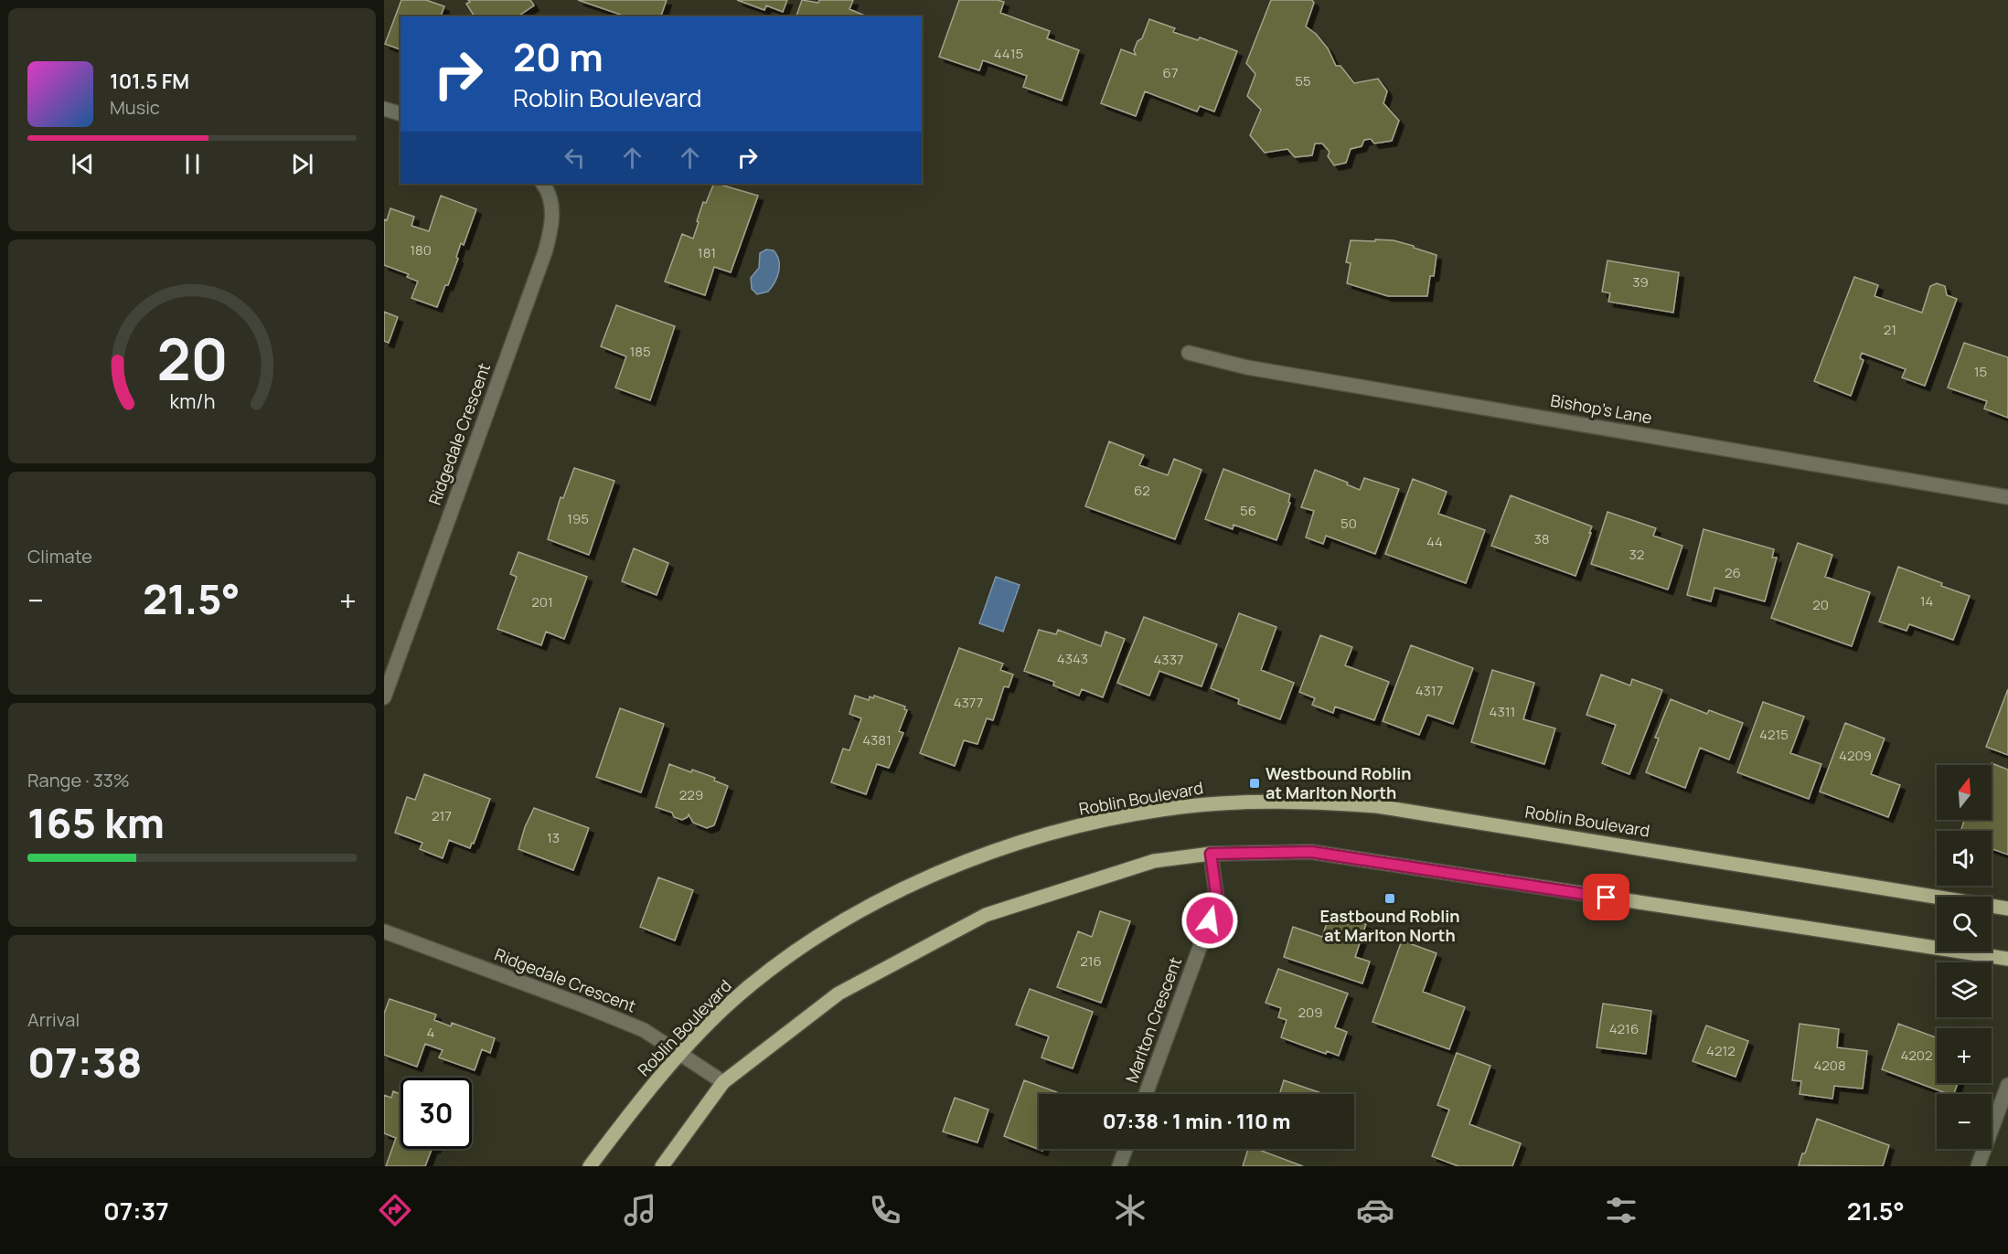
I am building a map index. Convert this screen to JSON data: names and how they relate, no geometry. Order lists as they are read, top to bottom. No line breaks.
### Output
{"streets":{"main road":["Roblin Boulevard"],"street":["Bishop's Lane","Ridgedale Crescent","Marlton Crescent"]},"crossings":[["Ridgedale Crescent","Roblin Boulevard"]],"places":{"transit":["Westbound Roblin at Marlton North","Eastbound Roblin at Marlton North"]},"house_numbers":["4415","67","55","180","181","39","21","185","15","62","56","195","50","38","44","32","26","14","201","20","4343","4337","4317","4377","4311","4215","4381","4209","229","217","13","216","209","4216","4","4212","4202","4208"],"north":"top","page":{"turn":["20 m","Roblin Boulevard"],"song":["101.5 FM","Music"],"tile":["Climate",["Range · 33%","165 km"],["Arrival","07:38"]],"heat":["−","21.5°","+"],"map_buttons":["+","−"],"limit":"30","trip":"07:38 · 1 min · 110 m","tabs":["07:37","21.5°"],"gauge":["20","km/h"]}}
